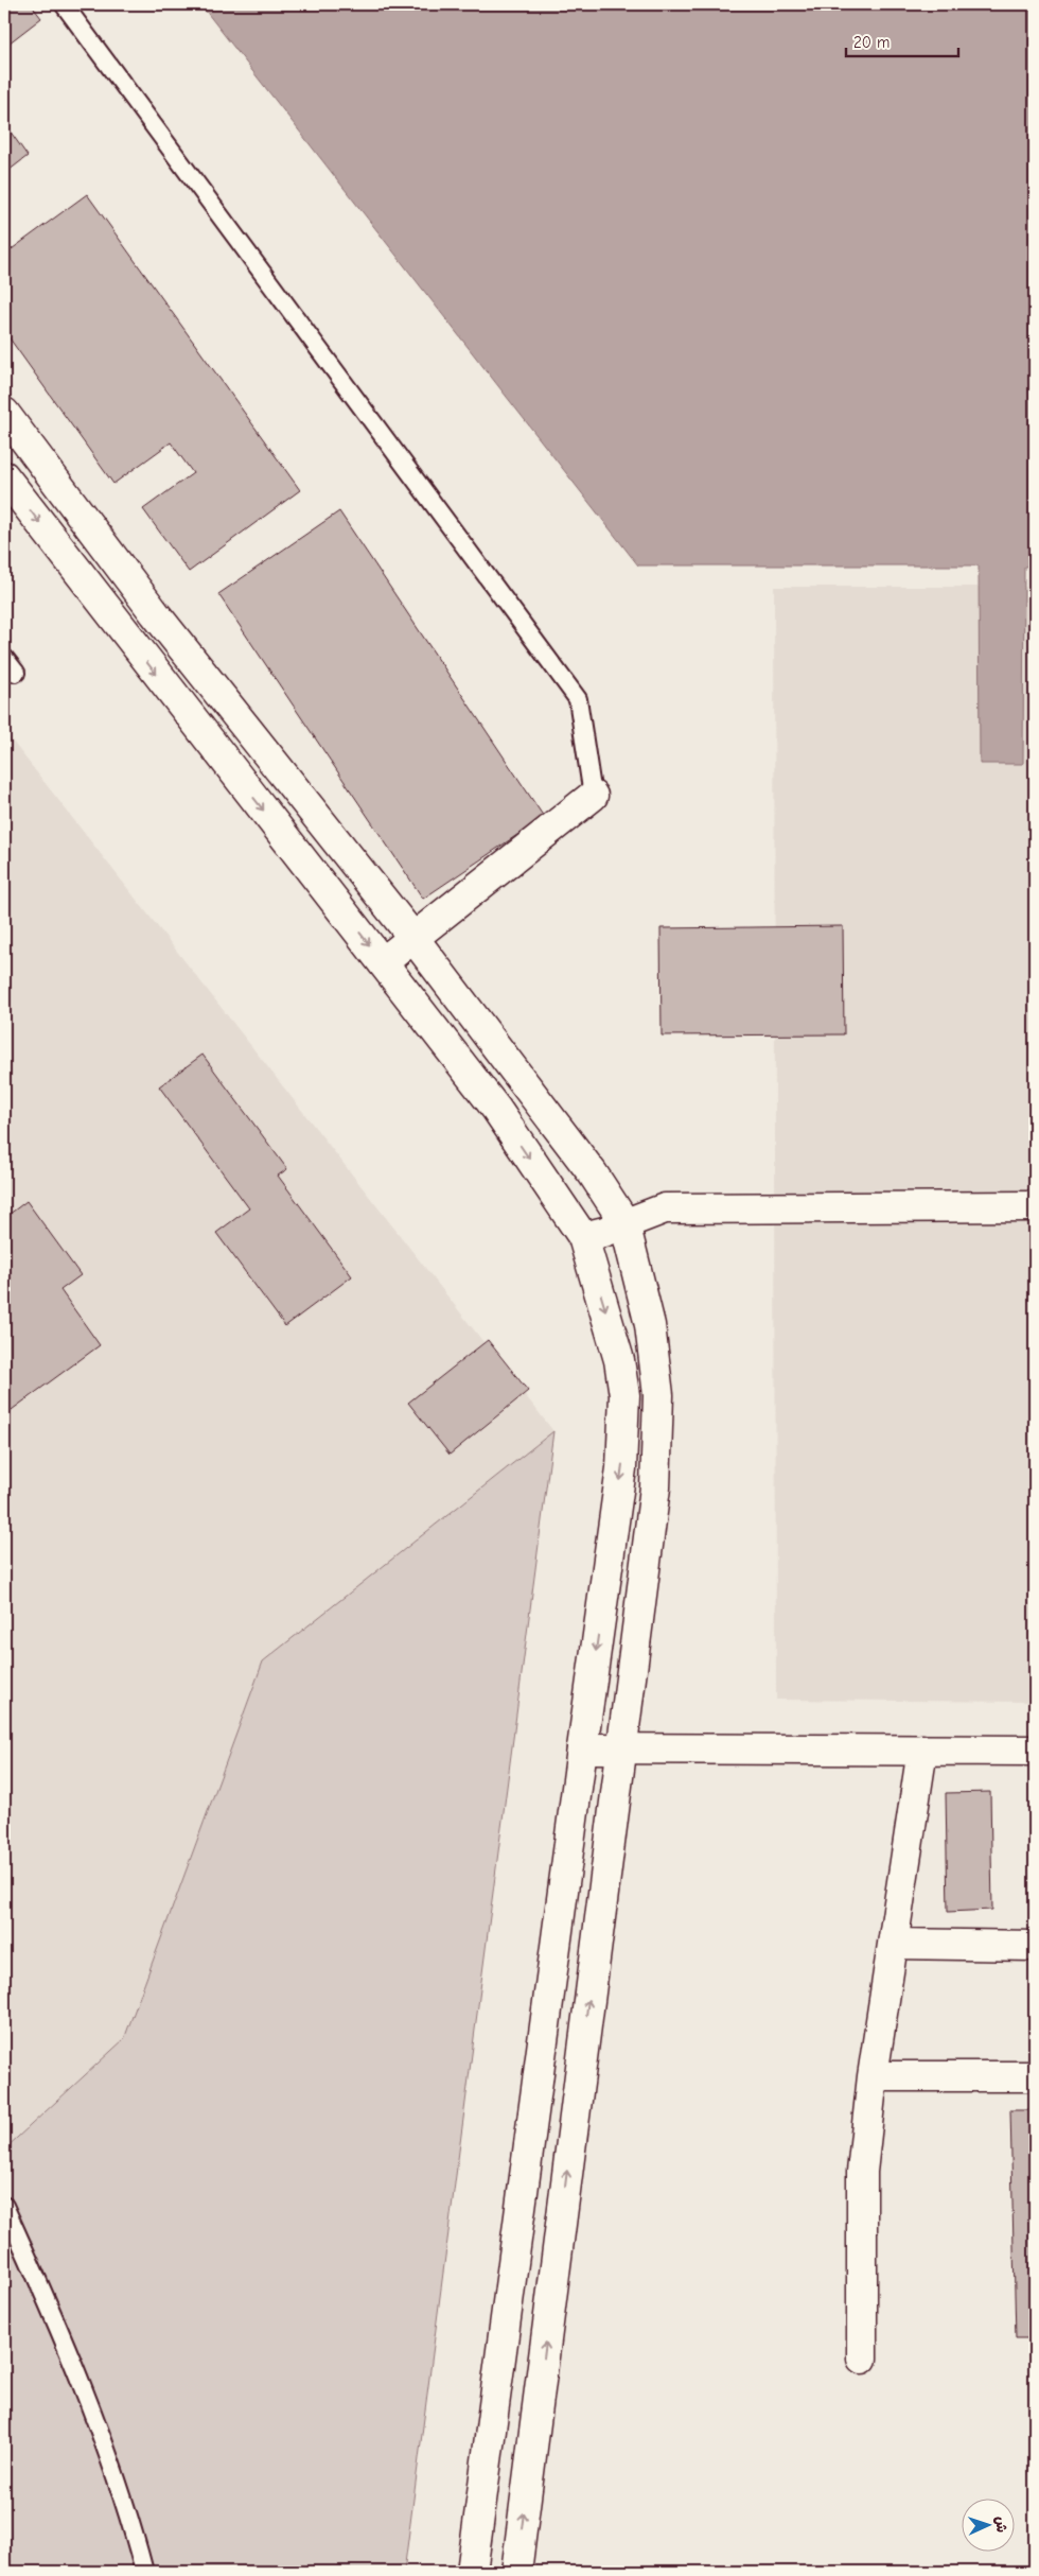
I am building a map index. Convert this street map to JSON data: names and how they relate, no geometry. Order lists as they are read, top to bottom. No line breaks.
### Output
{"scale_bar":"20 m","north":"right"}
